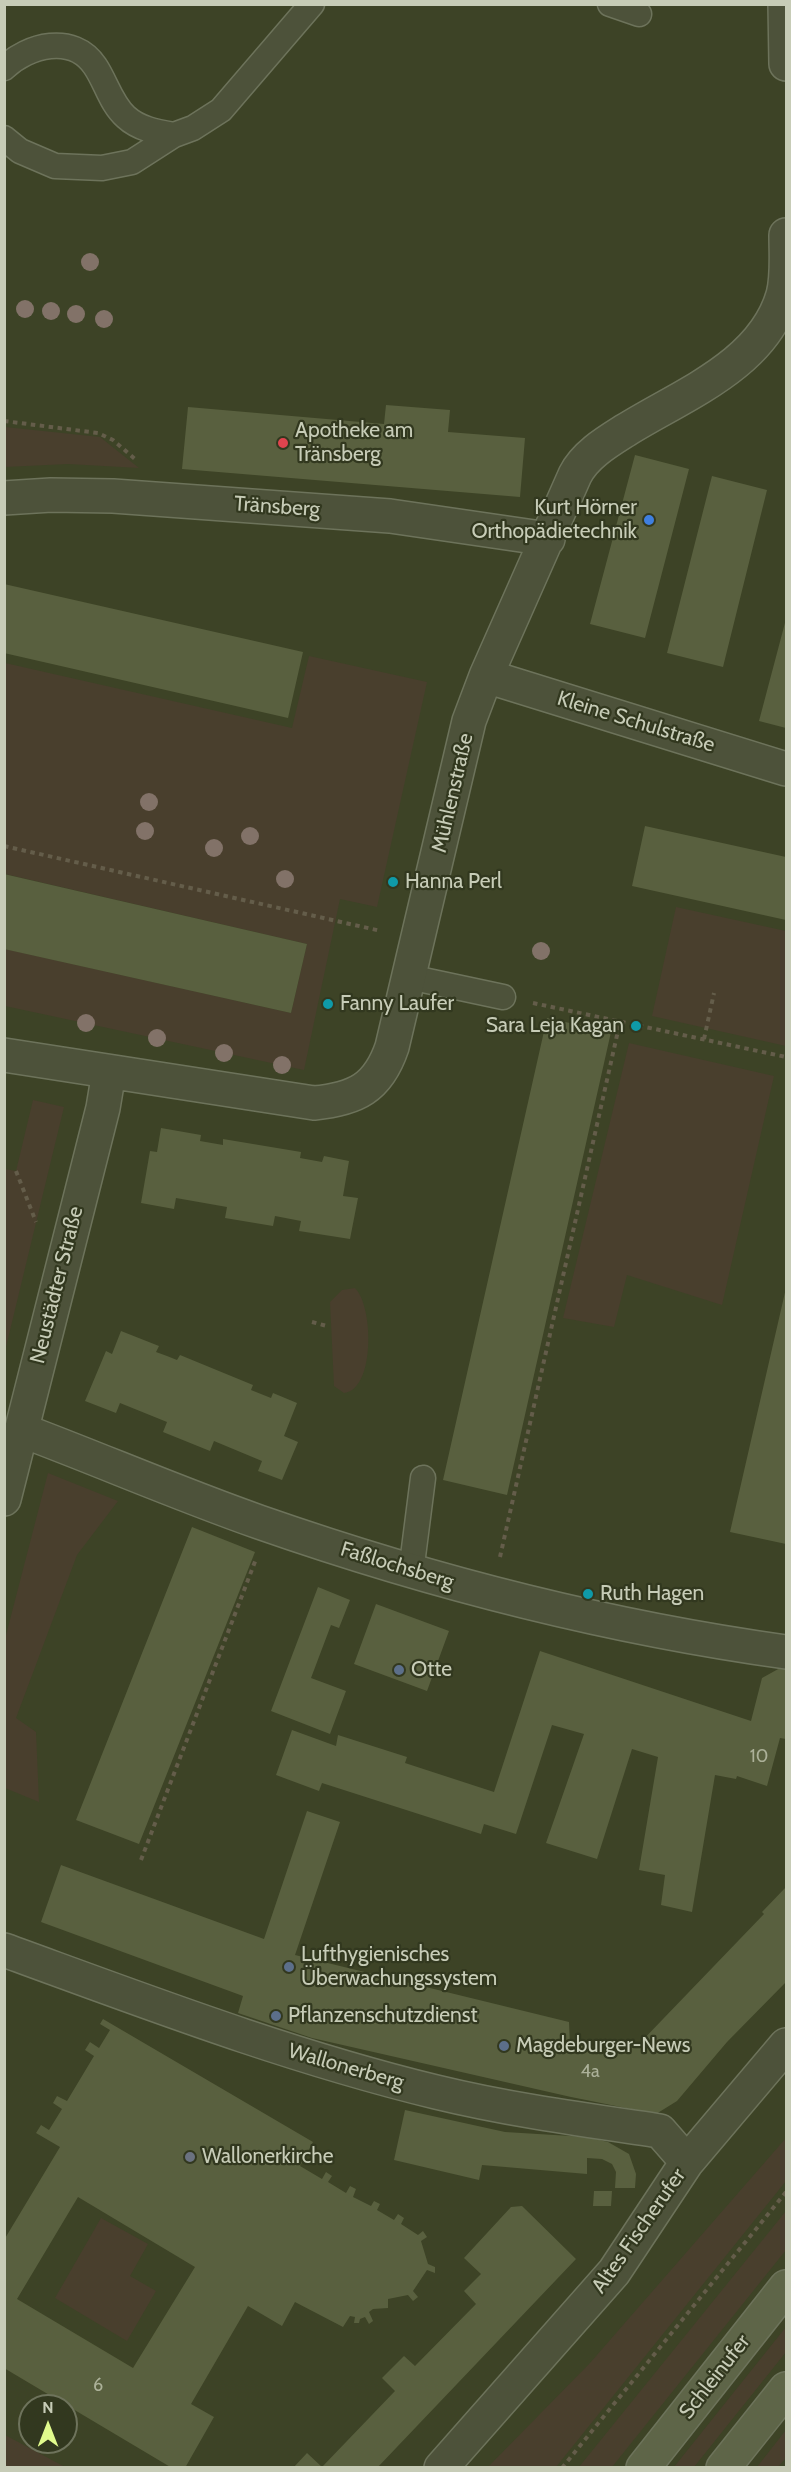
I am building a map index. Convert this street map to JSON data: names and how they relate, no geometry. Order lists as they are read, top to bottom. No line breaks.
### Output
{"streets":{"main road":["Schleinufer"],"street":["Tränsberg","Kleine Schulstraße","Mühlenstraße","Neustädter Straße","Faßlochsberg","Wallonerberg","Altes Fischerufer"]},"crossings":[["Tränsberg","Mühlenstraße"],["Kleine Schulstraße","Mühlenstraße"],["Mühlenstraße","Neustädter Straße"],["Neustädter Straße","Faßlochsberg"],["Wallonerberg","Altes Fischerufer"]],"places":["Apotheke am Tränsberg","Kurt Hörner Orthopädietechnik","Hanna Perl","Fanny Laufer","Sara Leja Kagan","Ruth Hagen","Otte","Lufthygienisches Überwachungssystem","Pflanzenschutzdienst","Magdeburger-News","Wallonerkirche"],"house_numbers":["10","4a","6"],"north":"top"}
